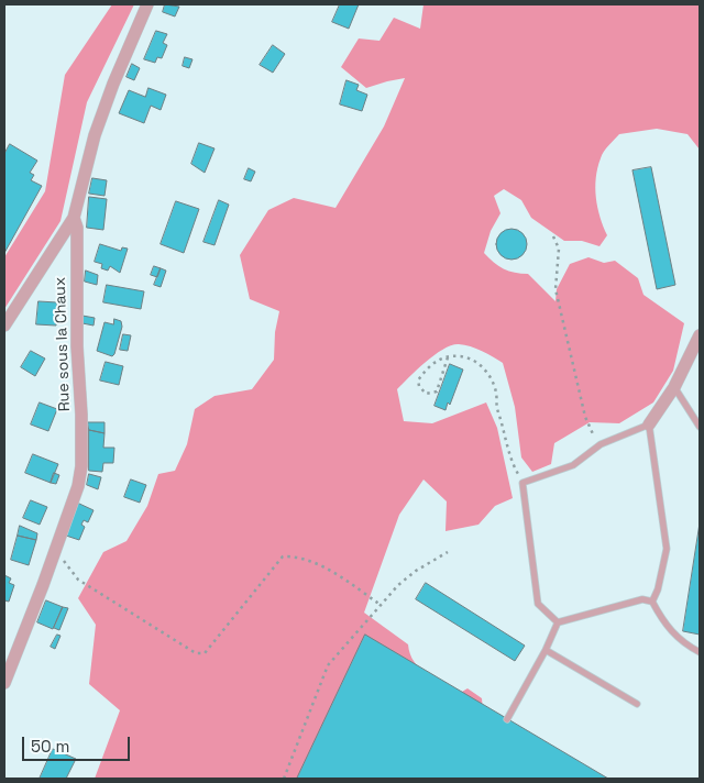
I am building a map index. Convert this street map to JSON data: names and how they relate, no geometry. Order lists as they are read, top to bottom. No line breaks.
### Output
{"streets":{"street":["Rue sous la Chaux"]},"scale_bar":"50 m"}
